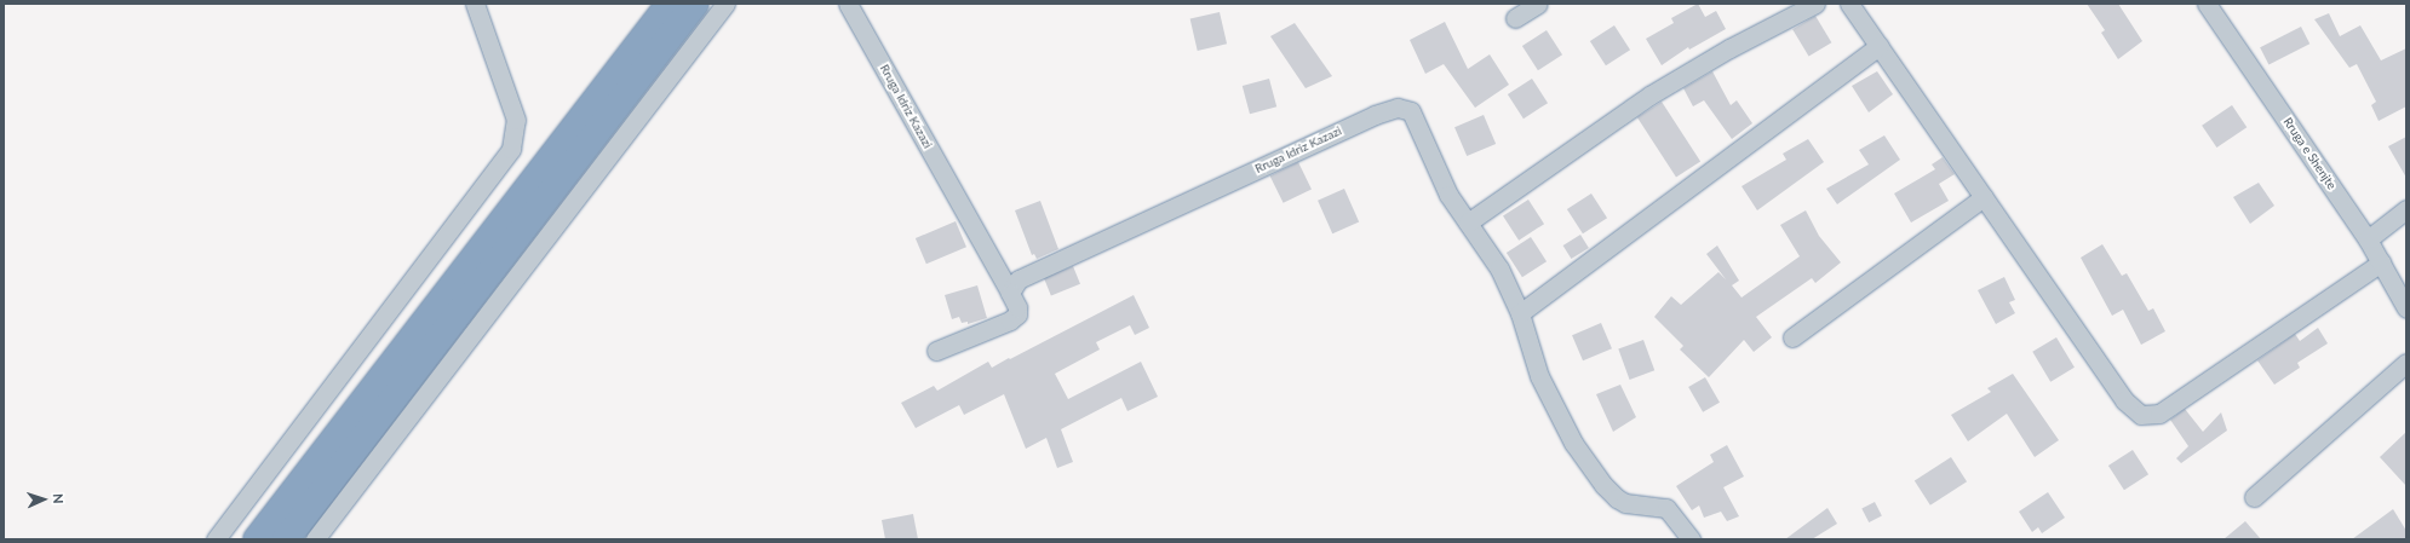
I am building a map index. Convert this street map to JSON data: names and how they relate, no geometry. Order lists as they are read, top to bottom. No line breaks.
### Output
{"streets":{"street":["Rruga Idriz Kazazi","Rruga e Shenjte"]},"north":"right"}
